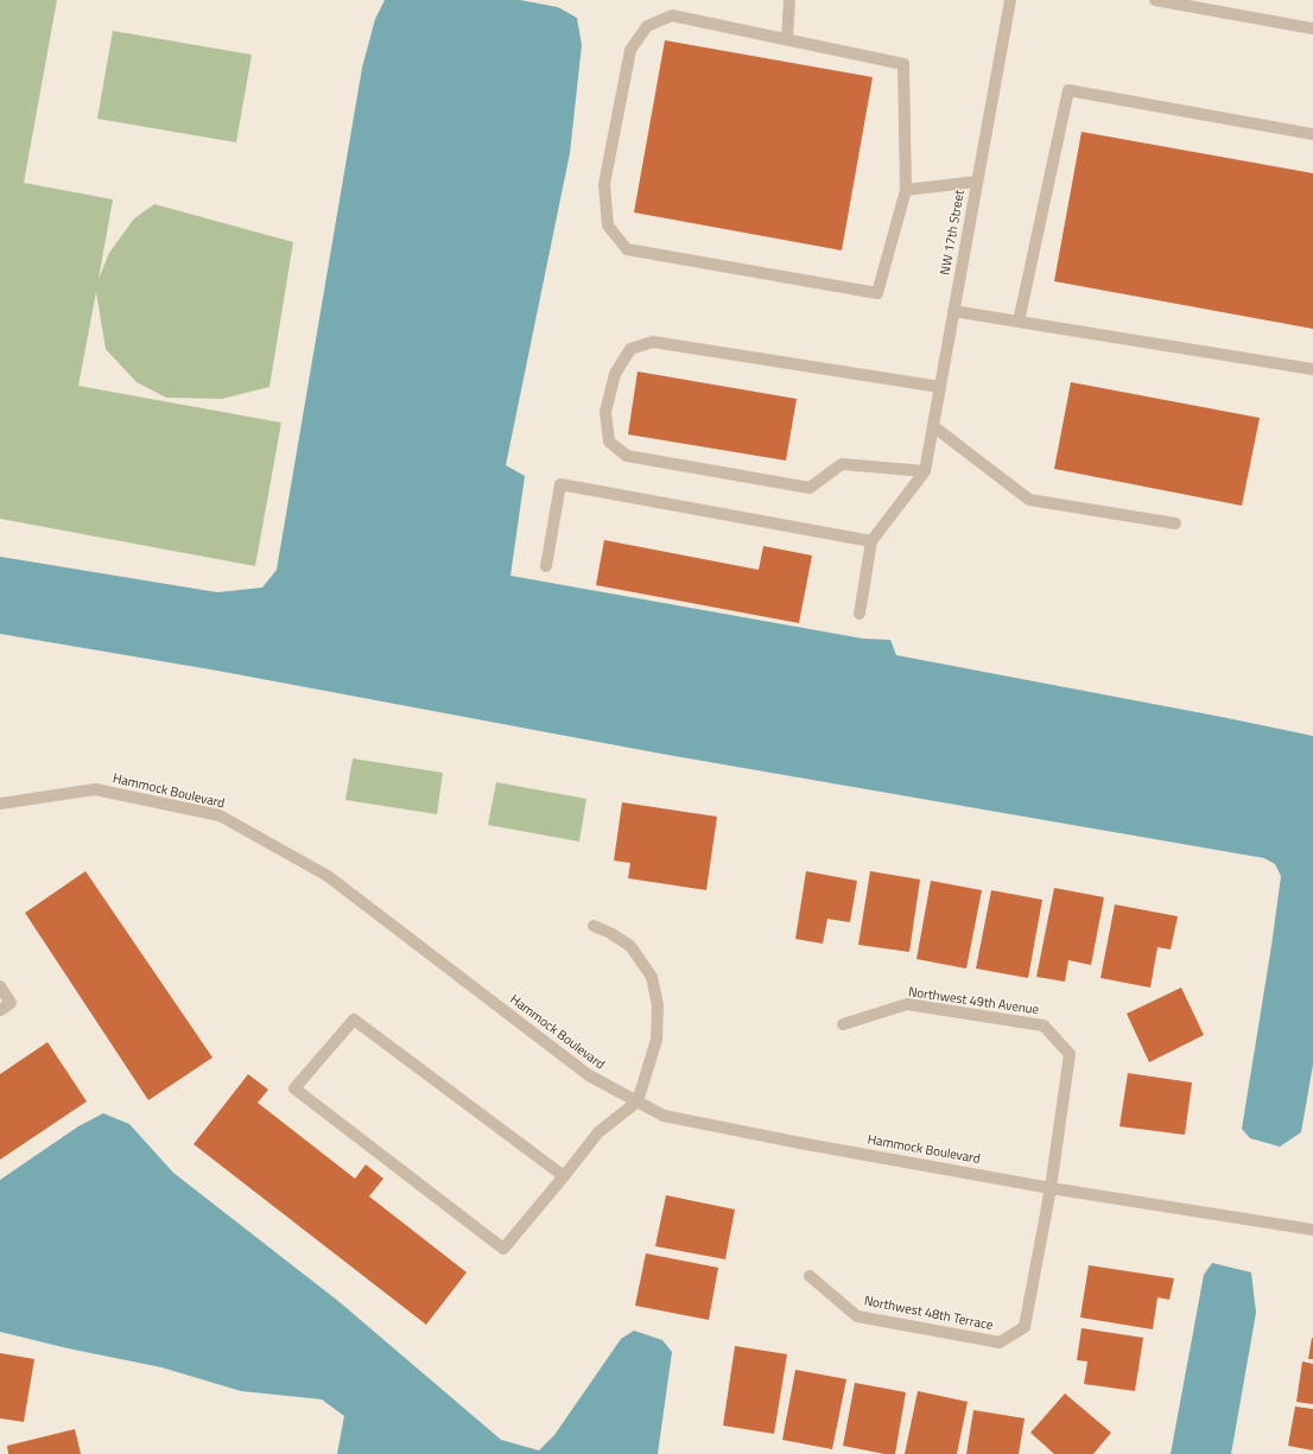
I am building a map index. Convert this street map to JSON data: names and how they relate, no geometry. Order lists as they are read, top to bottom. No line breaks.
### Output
{"streets":{"street":["NW 17th Street","Hammock Boulevard","Northwest 49th Avenue","Northwest 48th Terrace"]},"crossings":[["Hammock Boulevard","Northwest 49th Avenue"],["Hammock Boulevard","Northwest 48th Terrace"],["Northwest 49th Avenue","Northwest 48th Terrace"]]}
